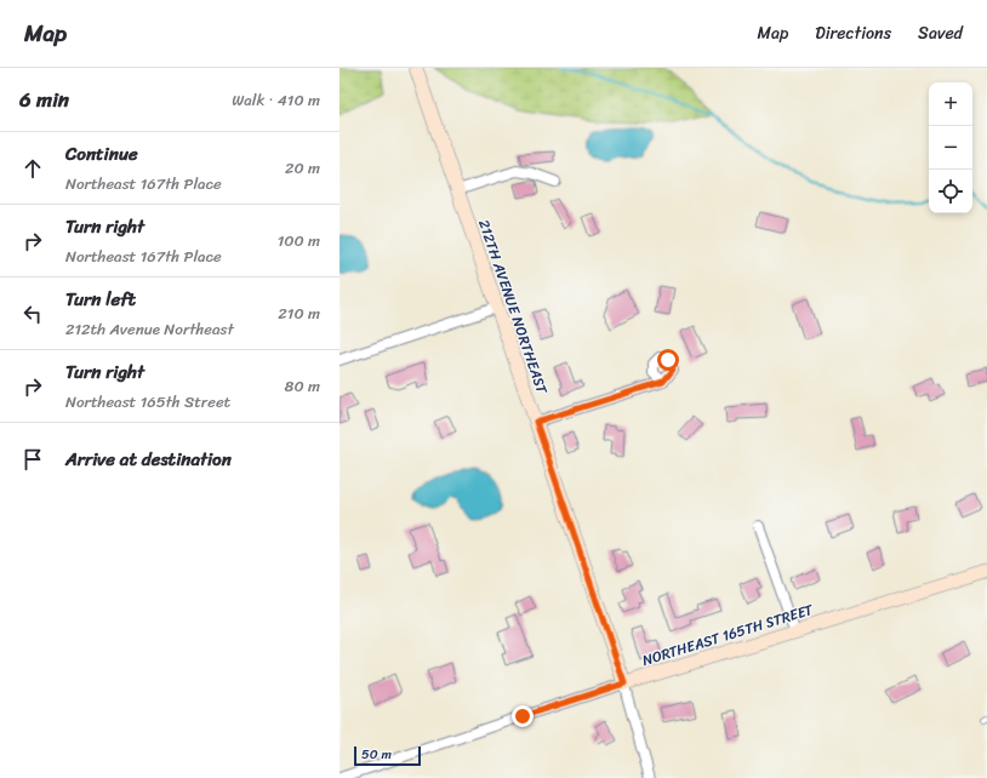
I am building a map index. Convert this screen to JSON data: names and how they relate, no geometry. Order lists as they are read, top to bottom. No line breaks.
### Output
{"streets":{"street":["212TH AVENUE NORTHEAST","NORTHEAST 165TH STREET"]},"crossings":[["212TH AVENUE NORTHEAST","NORTHEAST 165TH STREET"]],"scale_bar":"50 m","page":{"header":"Map","nav":["Map","Directions","Saved"],"heading":["6 min","Walk · 410 m"],"map_buttons":["+","−"],"list":[["Continue","Northeast 167th Place","20 m"],["Turn right","Northeast 167th Place","100 m"],["Turn left","212th Avenue Northeast","210 m"],["Turn right","Northeast 165th Street","80 m"],"Arrive at destination"],"scale":"50 m"}}
